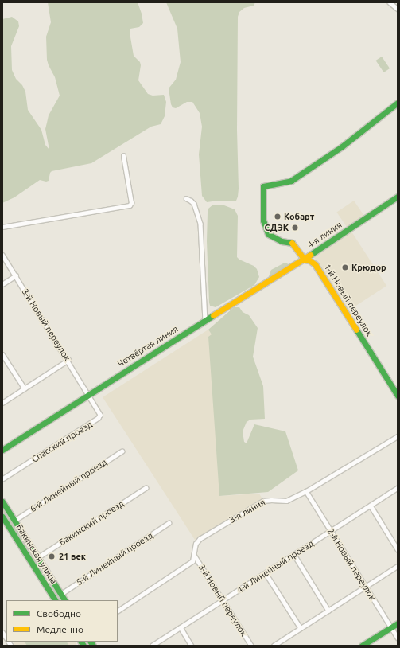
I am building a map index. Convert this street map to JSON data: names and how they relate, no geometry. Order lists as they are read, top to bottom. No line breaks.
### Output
{"streets":{"street":["4-я линия","1-й Новый переулок","3-й Новый переулок","Четвёртая линия","Спасский проезд","6-й Линейный проезд","3-я линия","Бакинский проезд","Бакинская улица","5-й Линейный проезд","2-й Новый переулок","4-й Линейный проезд"]},"crossings":[["4-я линия","1-й Новый переулок"],["4-я линия","Четвёртая линия"],["1-й Новый переулок","Четвёртая линия"],["3-й Новый переулок","Четвёртая линия"],["3-й Новый переулок","Спасский проезд"],["3-й Новый переулок","3-я линия"],["3-й Новый переулок","4-й Линейный проезд"],["Четвёртая линия","Спасский проезд"],["6-й Линейный проезд","Бакинская улица"],["3-я линия","2-й Новый переулок"],["Бакинский проезд","Бакинская улица"],["Бакинская улица","5-й Линейный проезд"],["2-й Новый переулок","4-й Линейный проезд"]],"places":["Кобарт","СДЭК","Крюдор","21 век"],"legend":["Свободно","Медленно"]}
